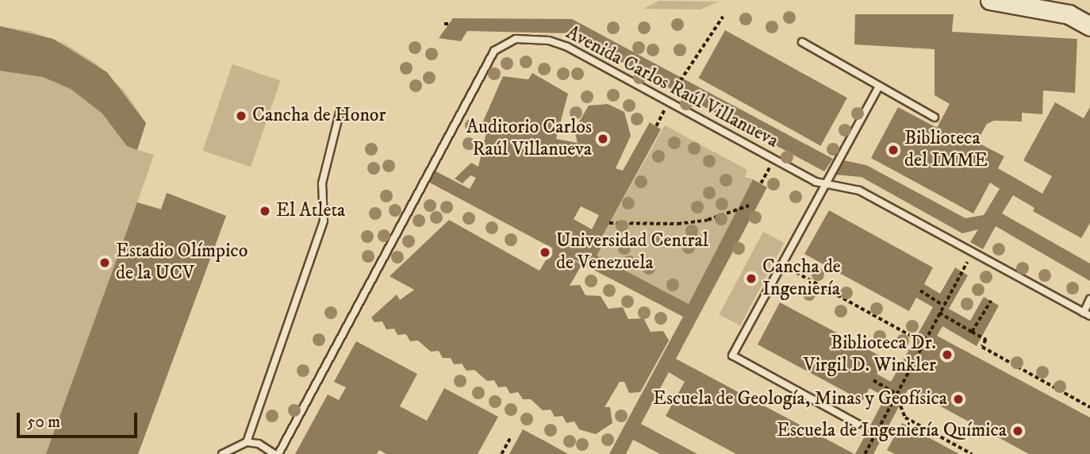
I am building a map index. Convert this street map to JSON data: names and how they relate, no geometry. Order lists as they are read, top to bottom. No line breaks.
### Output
{"streets":{"lane":["Avenida Carlos Raúl Villanueva"]},"places":["Cancha de Honor","Auditorio Carlos Raúl Villanueva","Biblioteca del IMME","El Atleta","Universidad Central de Venezuela","Estadio Olímpico de la UCV","Cancha de Ingeniería","Biblioteca Dr. Virgil D. Winkler","Escuela de Geología, Minas y Geofísica","Escuela de Ingeniería Química"],"scale_bar":"50 m"}
